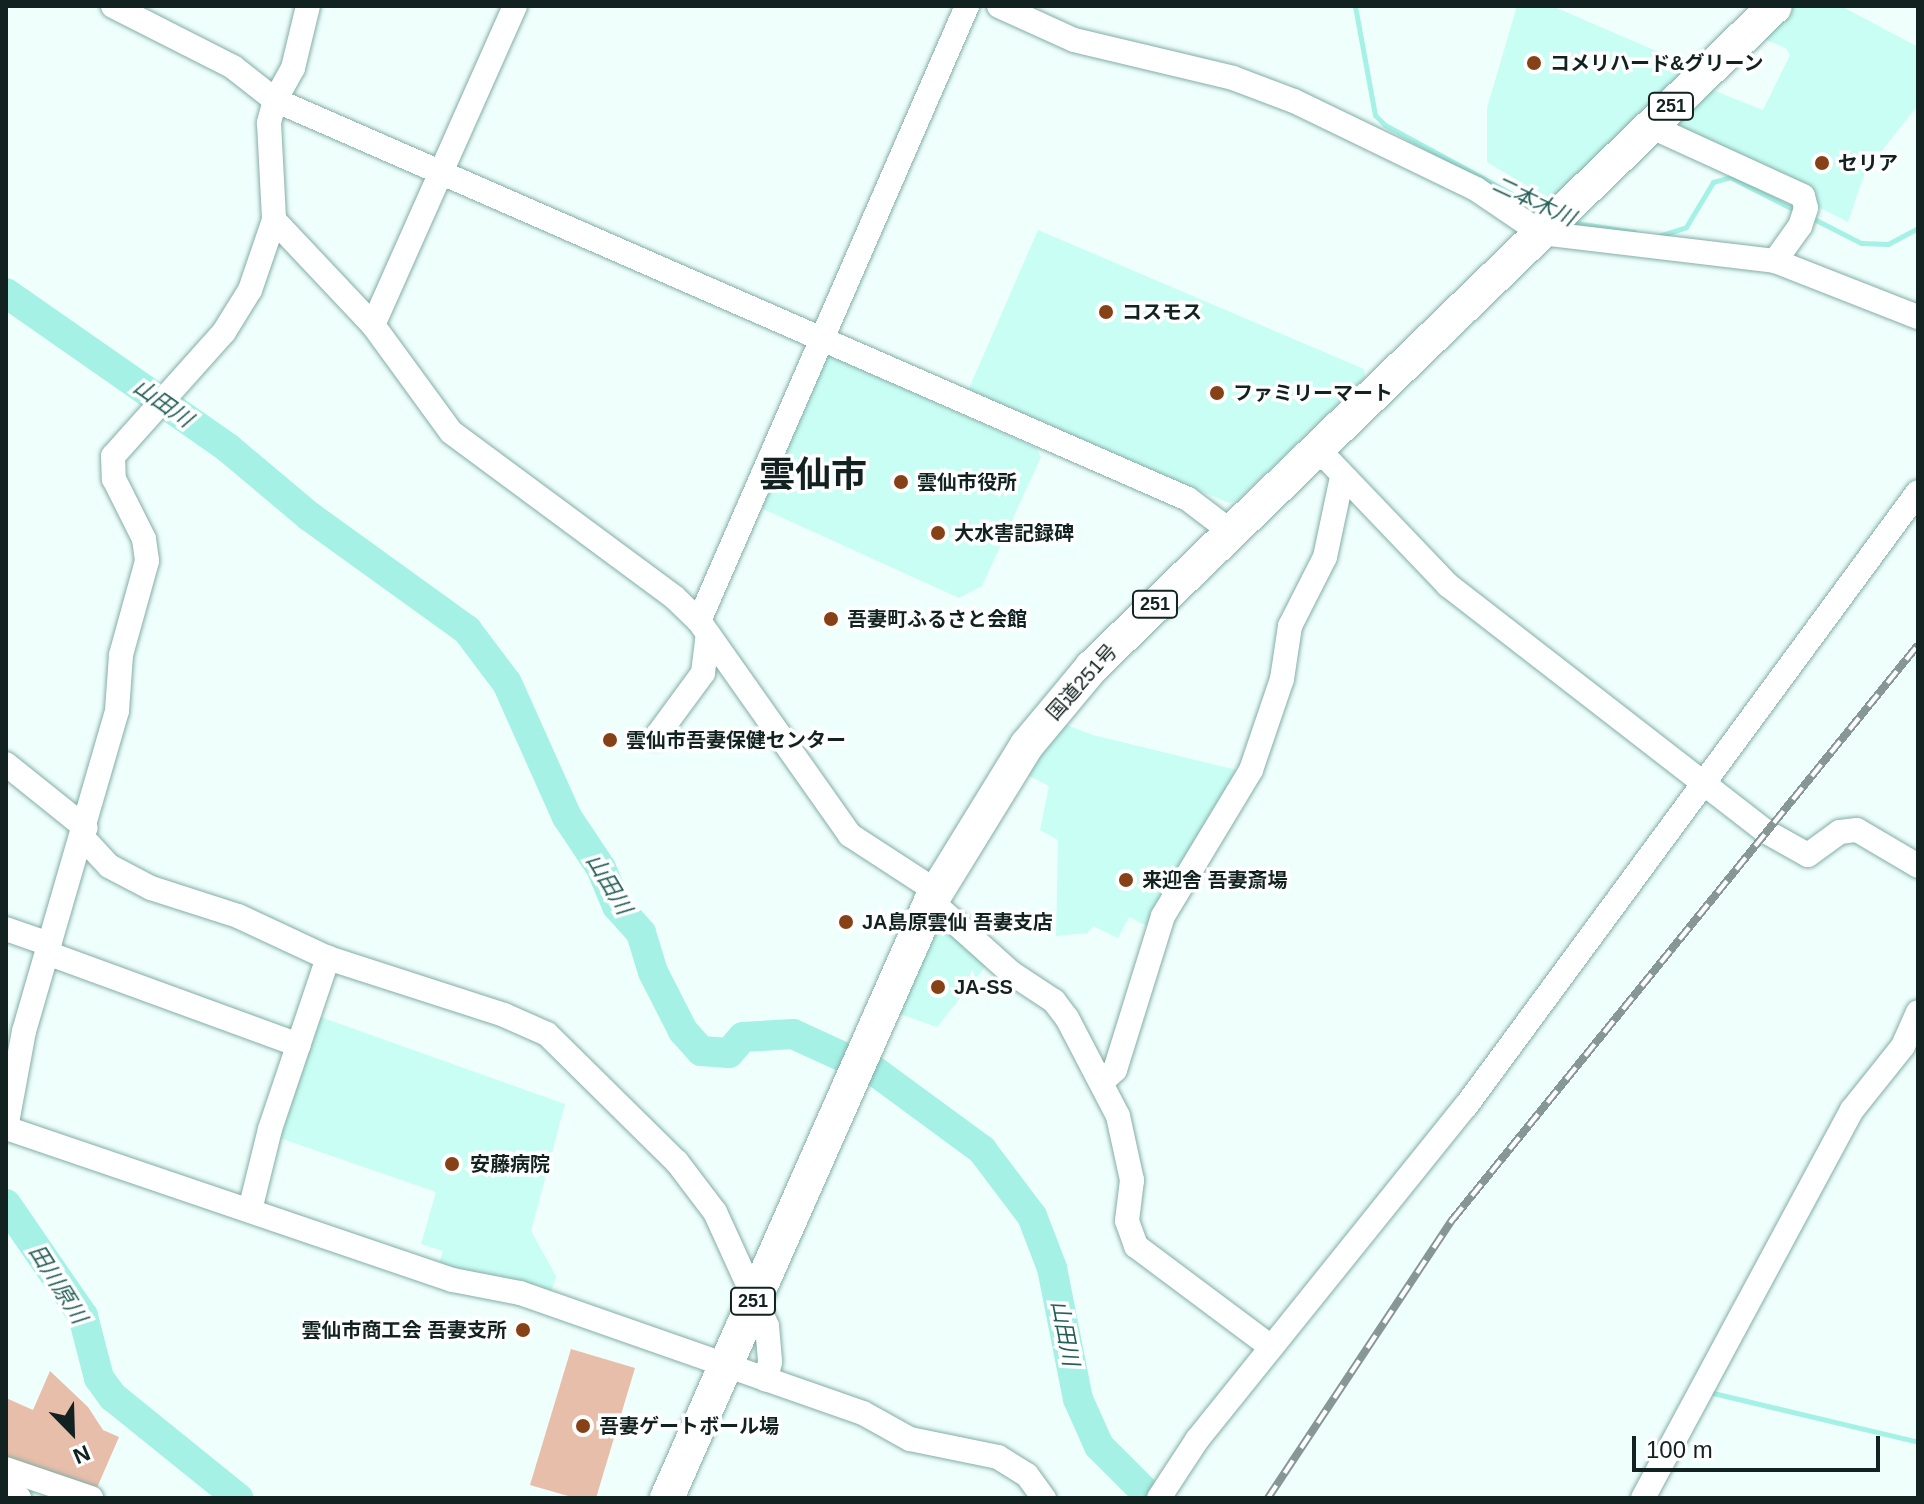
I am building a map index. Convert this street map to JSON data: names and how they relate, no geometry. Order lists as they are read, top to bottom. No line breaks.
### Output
{"streets":{"highway":["251","国道251号"]},"districts":["雲仙市"],"water":["二本木川","山田川","田川原川"],"places":["コメリハード&グリーン","セリア","コスモス","ファミリーマート","雲仙市役所","大水害記録碑","吾妻町ふるさと会館","雲仙市吾妻保健センター","来迎舎 吾妻斎場","JA島原雲仙 吾妻支店","JA-SS","安藤病院","雲仙市商工会 吾妻支所","吾妻ゲートボール場"],"scale_bar":"100 m","north":"bottom right"}
